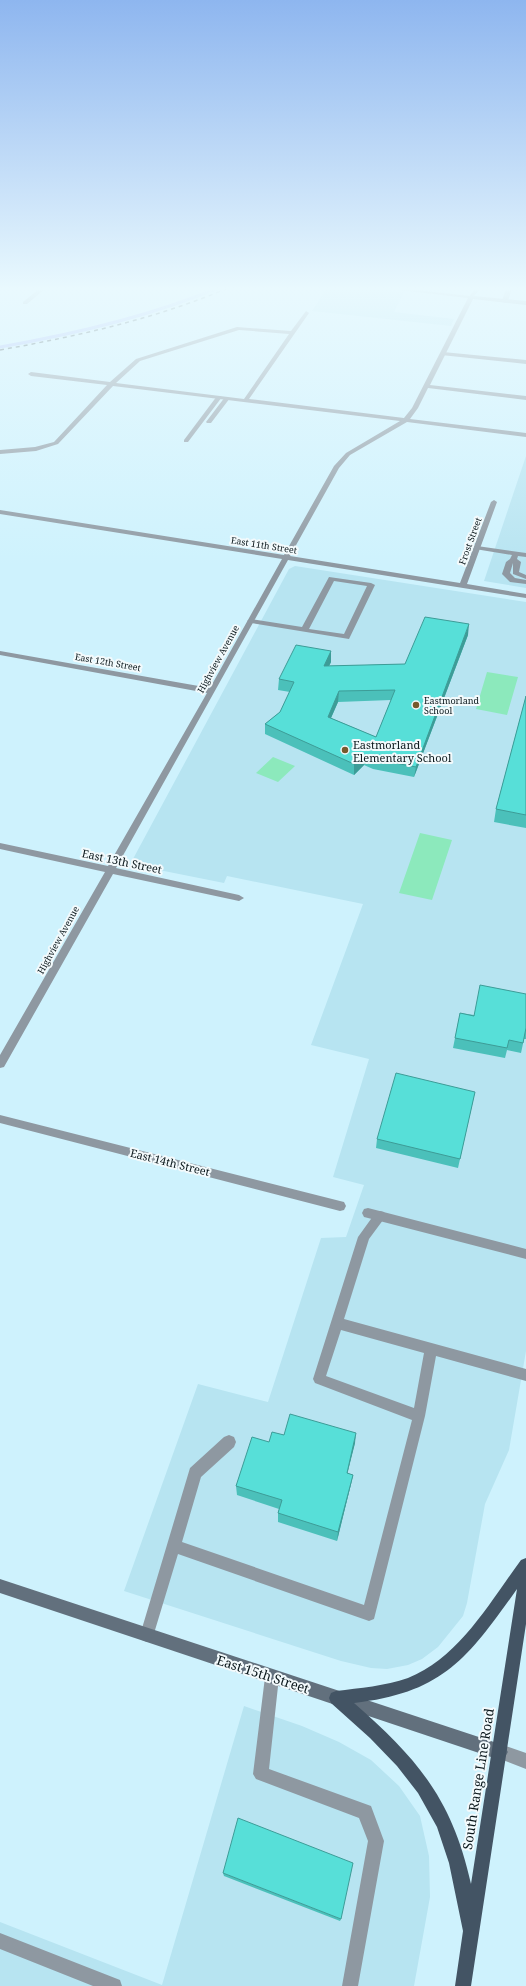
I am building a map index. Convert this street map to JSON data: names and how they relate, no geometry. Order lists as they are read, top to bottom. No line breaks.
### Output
{"streets":{"main road":["East 15th Street","South Range Line Road"],"street":["Frost Street","East 11th Street","Highview Avenue","East 12th Street","East 13th Street","East 14th Street"]},"crossings":[["Frost Street","East 11th Street"],["East 11th Street","Highview Avenue"],["Highview Avenue","East 12th Street"],["Highview Avenue","East 13th Street"],["East 15th Street","South Range Line Road"]],"places":["Eastmorland School","Eastmorland Elementary School"]}
